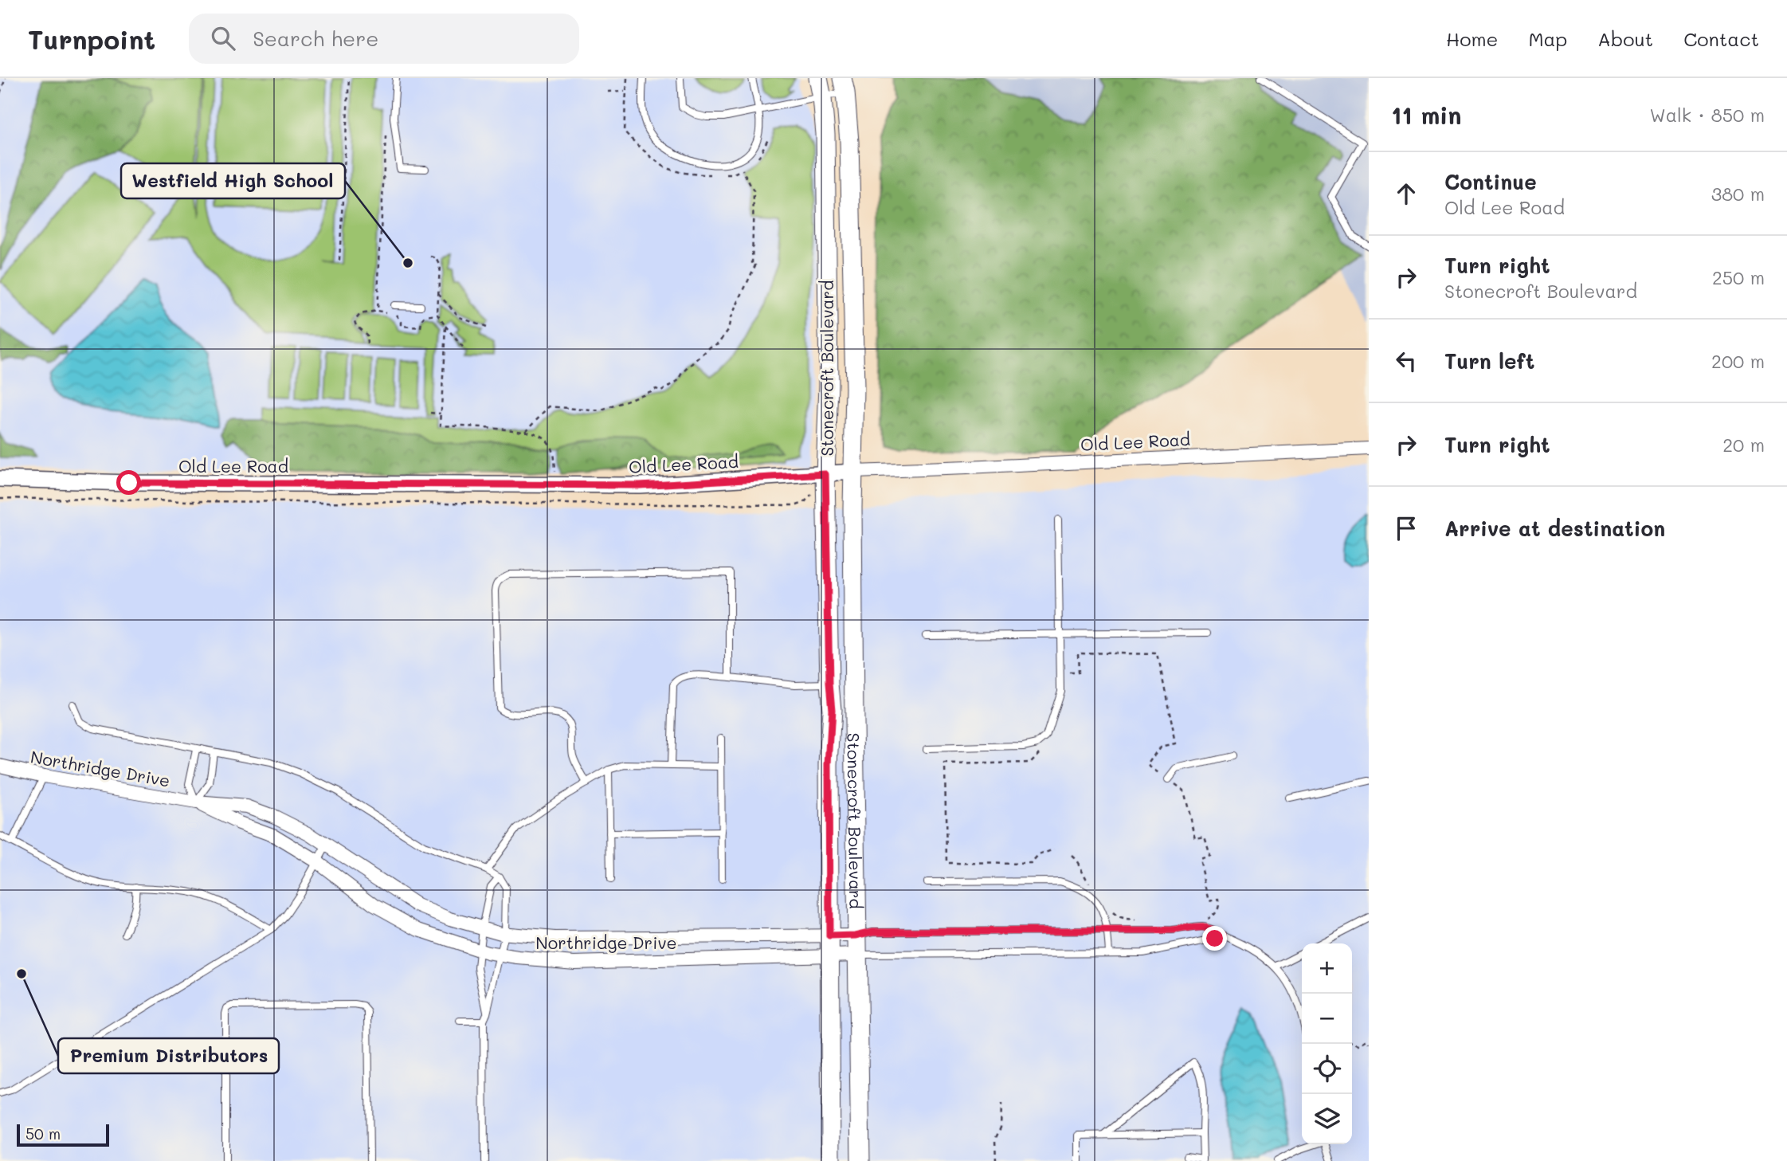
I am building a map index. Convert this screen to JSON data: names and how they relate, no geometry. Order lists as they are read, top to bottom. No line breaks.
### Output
{"streets":{"main road":["Stonecroft Boulevard"],"street":["Old Lee Road","Northridge Drive"]},"crossings":[["Stonecroft Boulevard","Old Lee Road"],["Stonecroft Boulevard","Northridge Drive"]],"places":["Westfield High School","Premium Distributors"],"scale_bar":"50 m","page":{"header":"Turnpoint","search":"Search here","nav":["Home","Map","About","Contact"],"heading":["11 min","Walk · 850 m"],"list":[["Continue","Old Lee Road","380 m"],["Turn right","Stonecroft Boulevard","250 m"],["Turn left","200 m"],["Turn right","20 m"],"Arrive at destination"],"map_buttons":["+","−"],"scale":"50 m"}}
